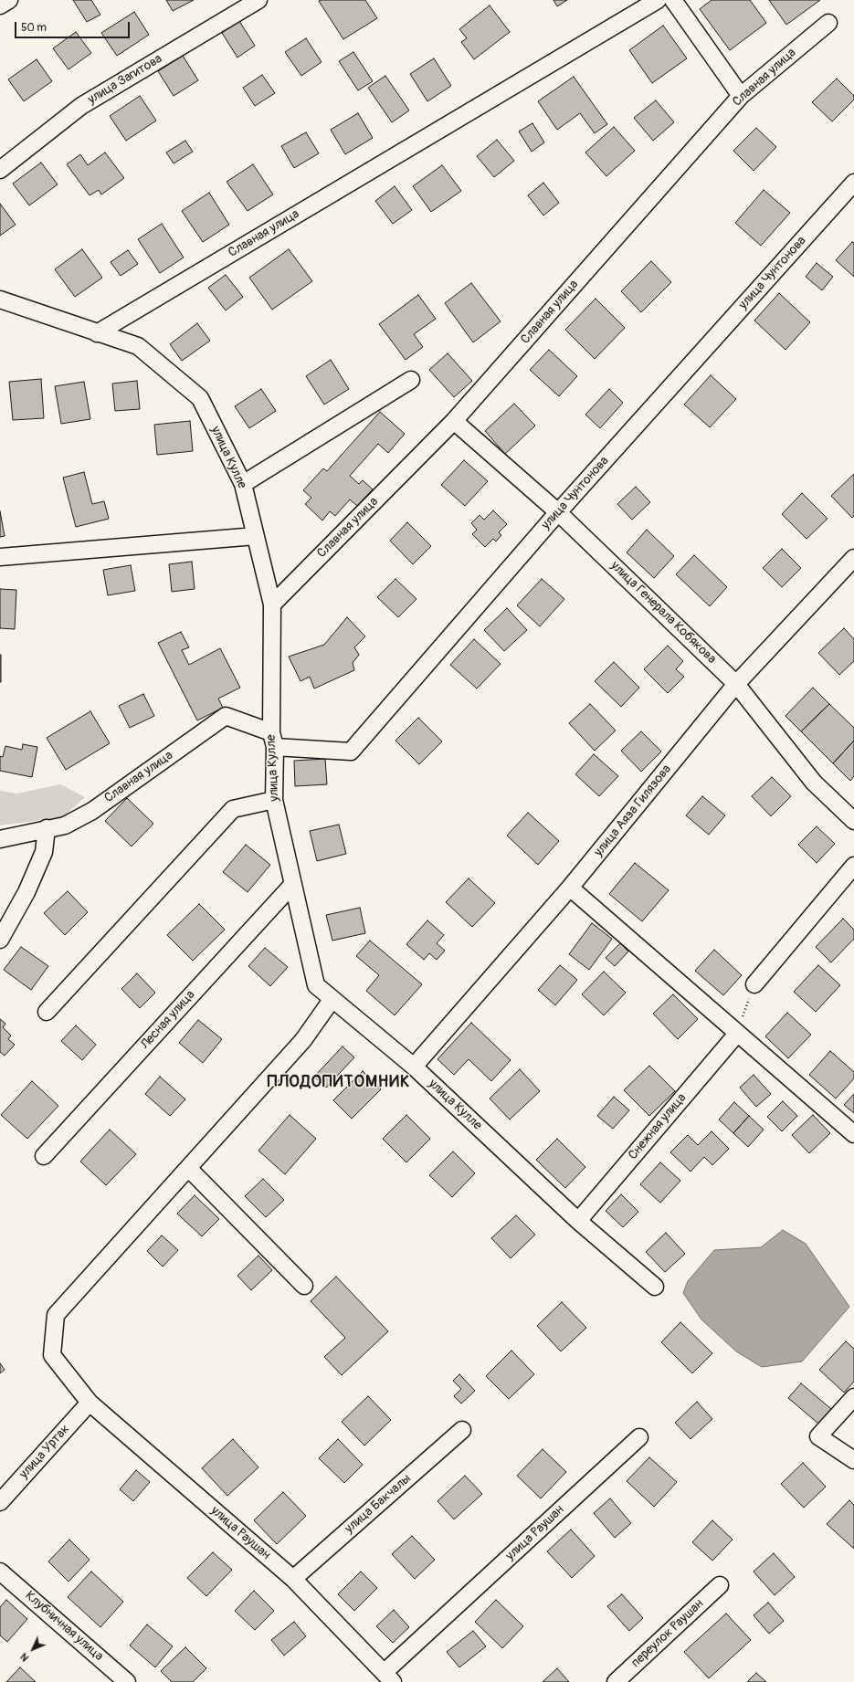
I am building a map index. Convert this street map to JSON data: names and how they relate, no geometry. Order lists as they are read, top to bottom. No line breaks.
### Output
{"streets":{"street":["Славная улица","улица Загитова","улица Чунтонова","улица Кулле","улица Генерала Кобякова","улица Аяза Гилязова","Лесная улица","Снежная улица","улица Уртак","улица Бакчалы","улица Раушан","Клубничная улица","переулок Раушан"]},"crossings":[["Славная улица","улица Чунтонова"],["Славная улица","улица Кулле"],["Славная улица","улица Генерала Кобякова"],["улица Чунтонова","улица Кулле"],["улица Чунтонова","улица Генерала Кобякова"],["улица Кулле","улица Аяза Гилязова"],["улица Кулле","Лесная улица"],["улица Кулле","Снежная улица"],["улица Кулле","улица Раушан"],["улица Генерала Кобякова","улица Аяза Гилязова"],["улица Уртак","улица Раушан"],["улица Бакчалы","улица Раушан"]],"districts":["ПЛОДОПИТОМНИК"],"scale_bar":"50 m","north":"bottom left"}
